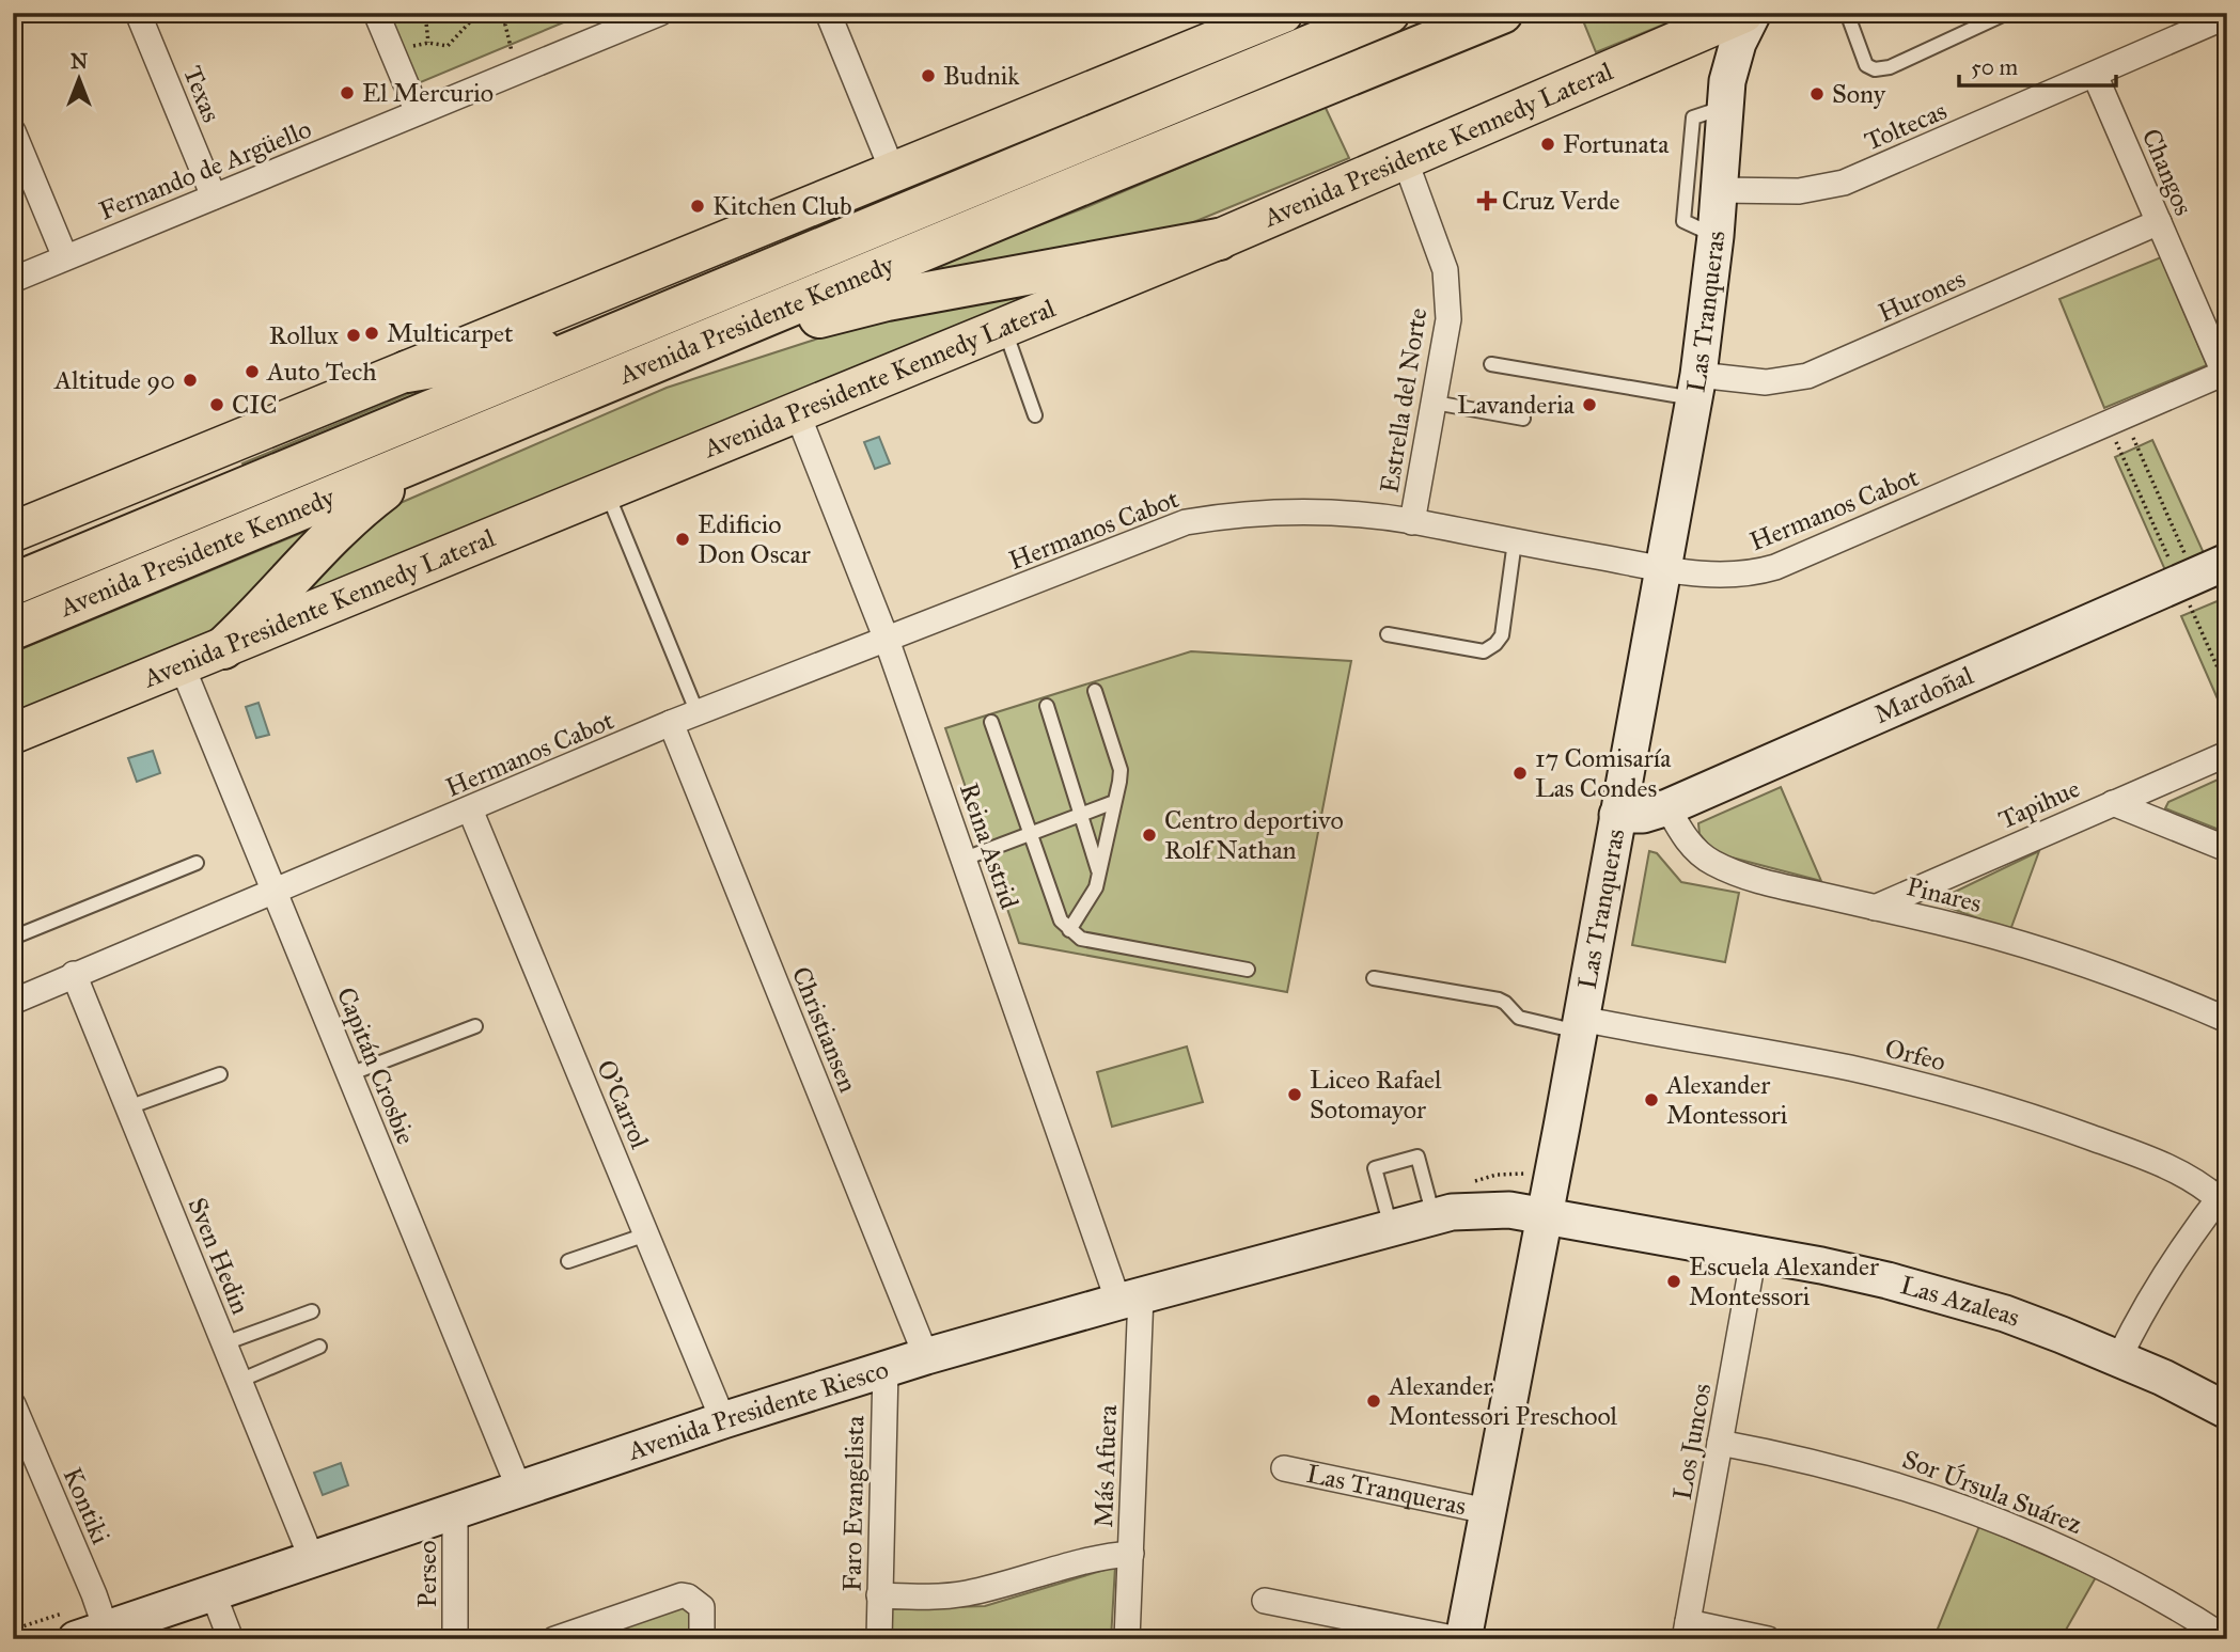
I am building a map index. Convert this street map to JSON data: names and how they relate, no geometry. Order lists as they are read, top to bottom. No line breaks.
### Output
{"streets":{"highway":["Avenida Presidente Kennedy"],"main road":["Avenida Presidente Kennedy Lateral","Las Tranqueras","Mardoñal","Las Azaleas","Avenida Presidente Riesco"],"street":["Texas","Toltecas","Fernando de Argüello","Changos","Hurones","Estrella del Norte","Hermanos Cabot","Tapihue","Reina Astrid","Pinares","Christiansen","Orfeo","Capitán Crosbie","O'Carrol","Sven Hedin","Los Juncos","Más Afuera","Sor Úrsula Suárez","Faro Evangelista","Kontiki","Perseo"]},"crossings":[["Texas","Fernando de Argüello"],["Toltecas","Changos"],["Toltecas","Las Tranqueras"],["Avenida Presidente Kennedy Lateral","Estrella del Norte"],["Avenida Presidente Kennedy Lateral","Reina Astrid"],["Avenida Presidente Kennedy Lateral","Capitán Crosbie"],["Changos","Hurones"],["Changos","Hermanos Cabot"],["Hurones","Las Tranqueras"],["Las Tranqueras","Hermanos Cabot"],["Las Tranqueras","Mardoñal"],["Las Tranqueras","Orfeo"],["Las Tranqueras","Las Azaleas"],["Las Tranqueras","Avenida Presidente Riesco"],["Estrella del Norte","Hermanos Cabot"],["Hermanos Cabot","Reina Astrid"],["Hermanos Cabot","Christiansen"],["Hermanos Cabot","Capitán Crosbie"],["Hermanos Cabot","O'Carrol"],["Hermanos Cabot","Sven Hedin"],["Mardoñal","Pinares"],["Tapihue","Pinares"],["Reina Astrid","Avenida Presidente Riesco"],["Reina Astrid","Más Afuera"],["Christiansen","Avenida Presidente Riesco"],["Orfeo","Las Azaleas"],["Capitán Crosbie","Avenida Presidente Riesco"],["O'Carrol","Avenida Presidente Riesco"],["Sven Hedin","Avenida Presidente Riesco"],["Las Azaleas","Avenida Presidente Riesco"],["Las Azaleas","Los Juncos"],["Avenida Presidente Riesco","Más Afuera"],["Avenida Presidente Riesco","Faro Evangelista"],["Avenida Presidente Riesco","Kontiki"],["Avenida Presidente Riesco","Perseo"],["Los Juncos","Sor Úrsula Suárez"]],"places":{"other":["Budnik","El Mercurio","Sony","Fortunata","Kitchen Club","Multicarpet","Rollux","Auto Tech","Altitude 90","CIC","Lavanderia","Edificio Don Oscar","17 Comisaría Las Condes","Centro deportivo Rolf Nathan","Liceo Rafael Sotomayor","Alexander Montessori","Escuela Alexander Montessori","Alexander Montessori Preschool"],"health":["Cruz Verde"]},"scale_bar":"50 m","north":"top"}
